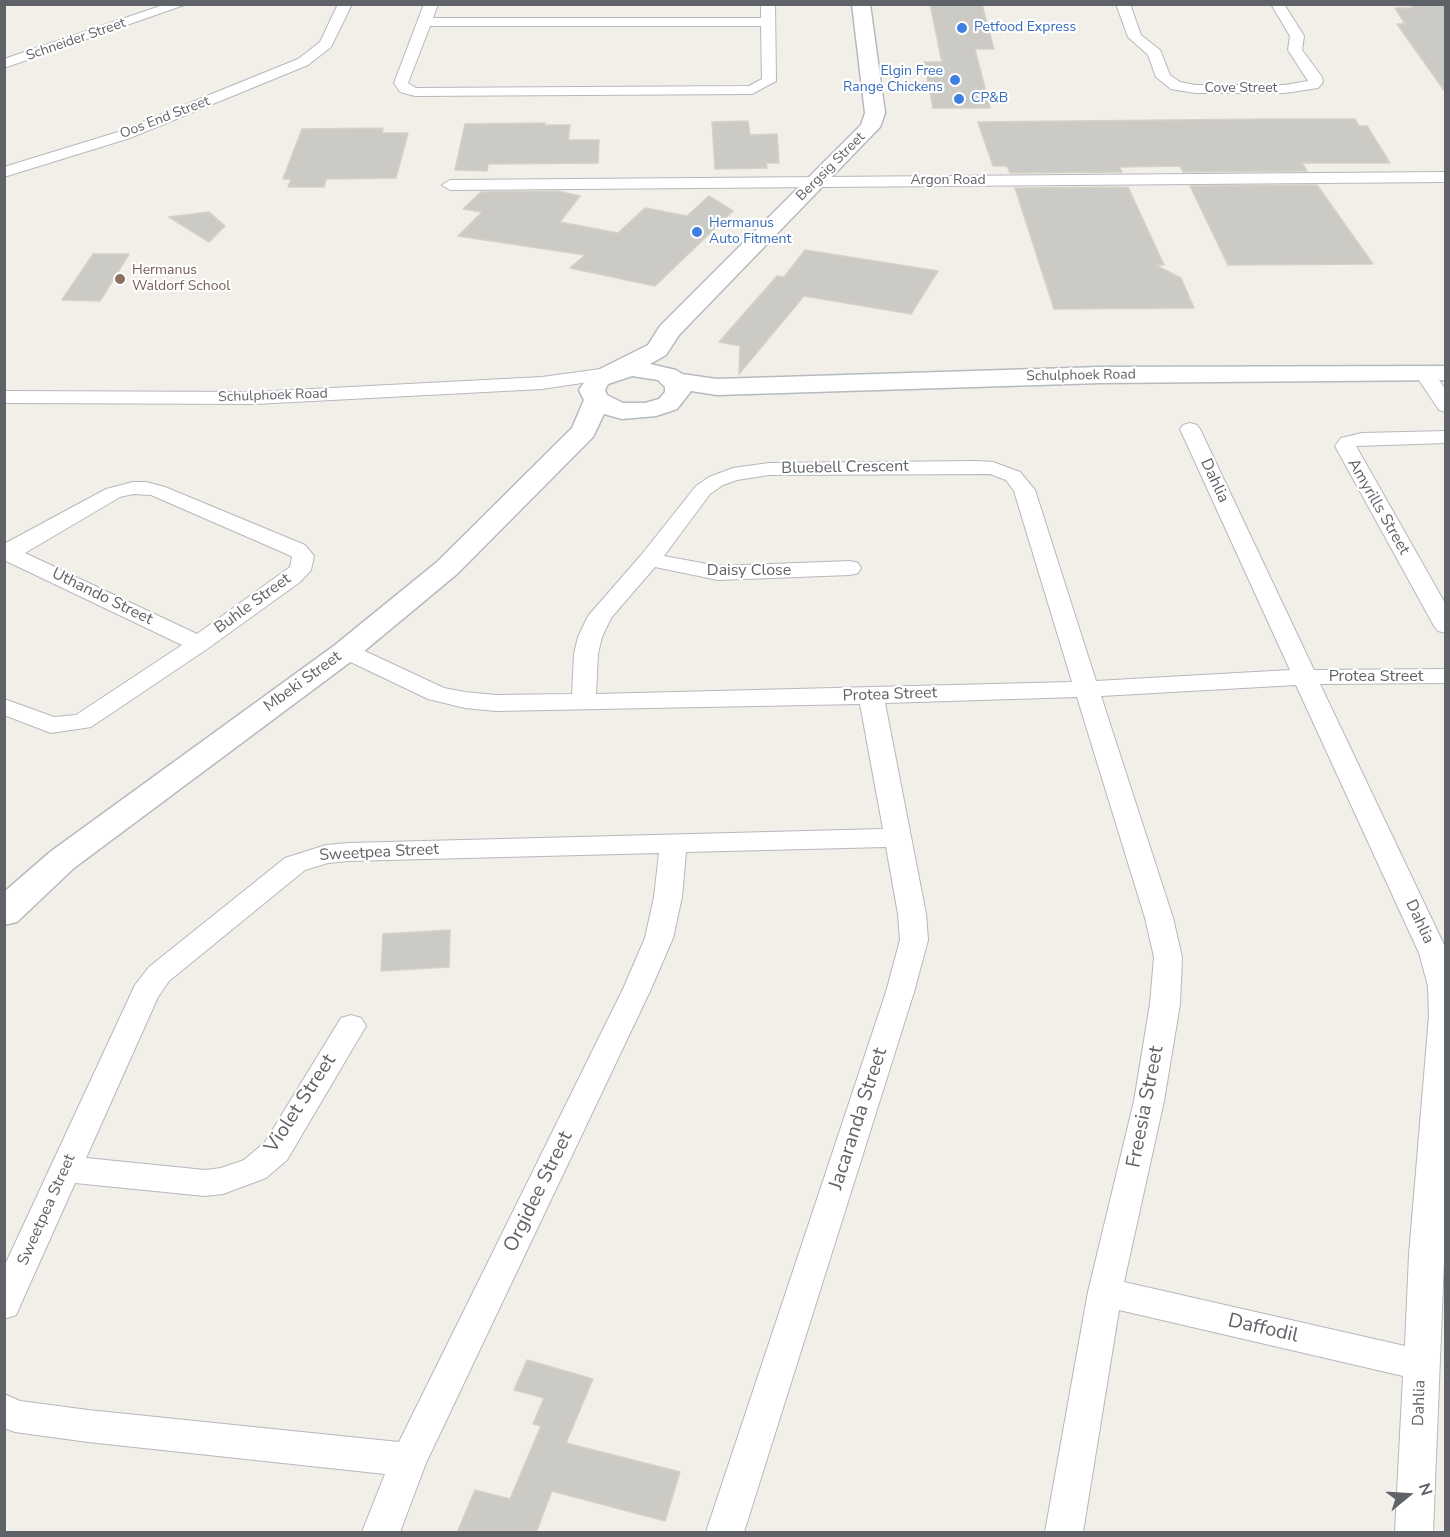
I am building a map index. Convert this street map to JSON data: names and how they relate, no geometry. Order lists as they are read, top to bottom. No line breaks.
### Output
{"streets":{"street":["Schneider Street","Cove Street","Oos End Street","Bergsig Street","Argon Road","Schulphoek Road","Bluebell Crescent","Dahlia","Amyrills Street","Daisy Close","Uthando Street","Buhle Street","Protea Street","Mbeki Street","Sweetpea Street","Violet Street","Freesia Street","Jacaranda Street","Orgidee Street","Daffodil"]},"crossings":[["Bergsig Street","Argon Road"],["Bergsig Street","Schulphoek Road"],["Bergsig Street","Mbeki Street"],["Schulphoek Road","Mbeki Street"],["Bluebell Crescent","Daisy Close"],["Bluebell Crescent","Protea Street"],["Bluebell Crescent","Freesia Street"],["Dahlia","Protea Street"],["Dahlia","Daffodil"],["Uthando Street","Buhle Street"],["Protea Street","Mbeki Street"],["Protea Street","Freesia Street"],["Protea Street","Jacaranda Street"],["Sweetpea Street","Violet Street"],["Sweetpea Street","Jacaranda Street"],["Sweetpea Street","Orgidee Street"],["Freesia Street","Daffodil"]],"places":["Petfood Express","Elgin Free Range Chickens","CP&B","Hermanus Auto Fitment","Hermanus Waldorf School"],"north":"right"}
